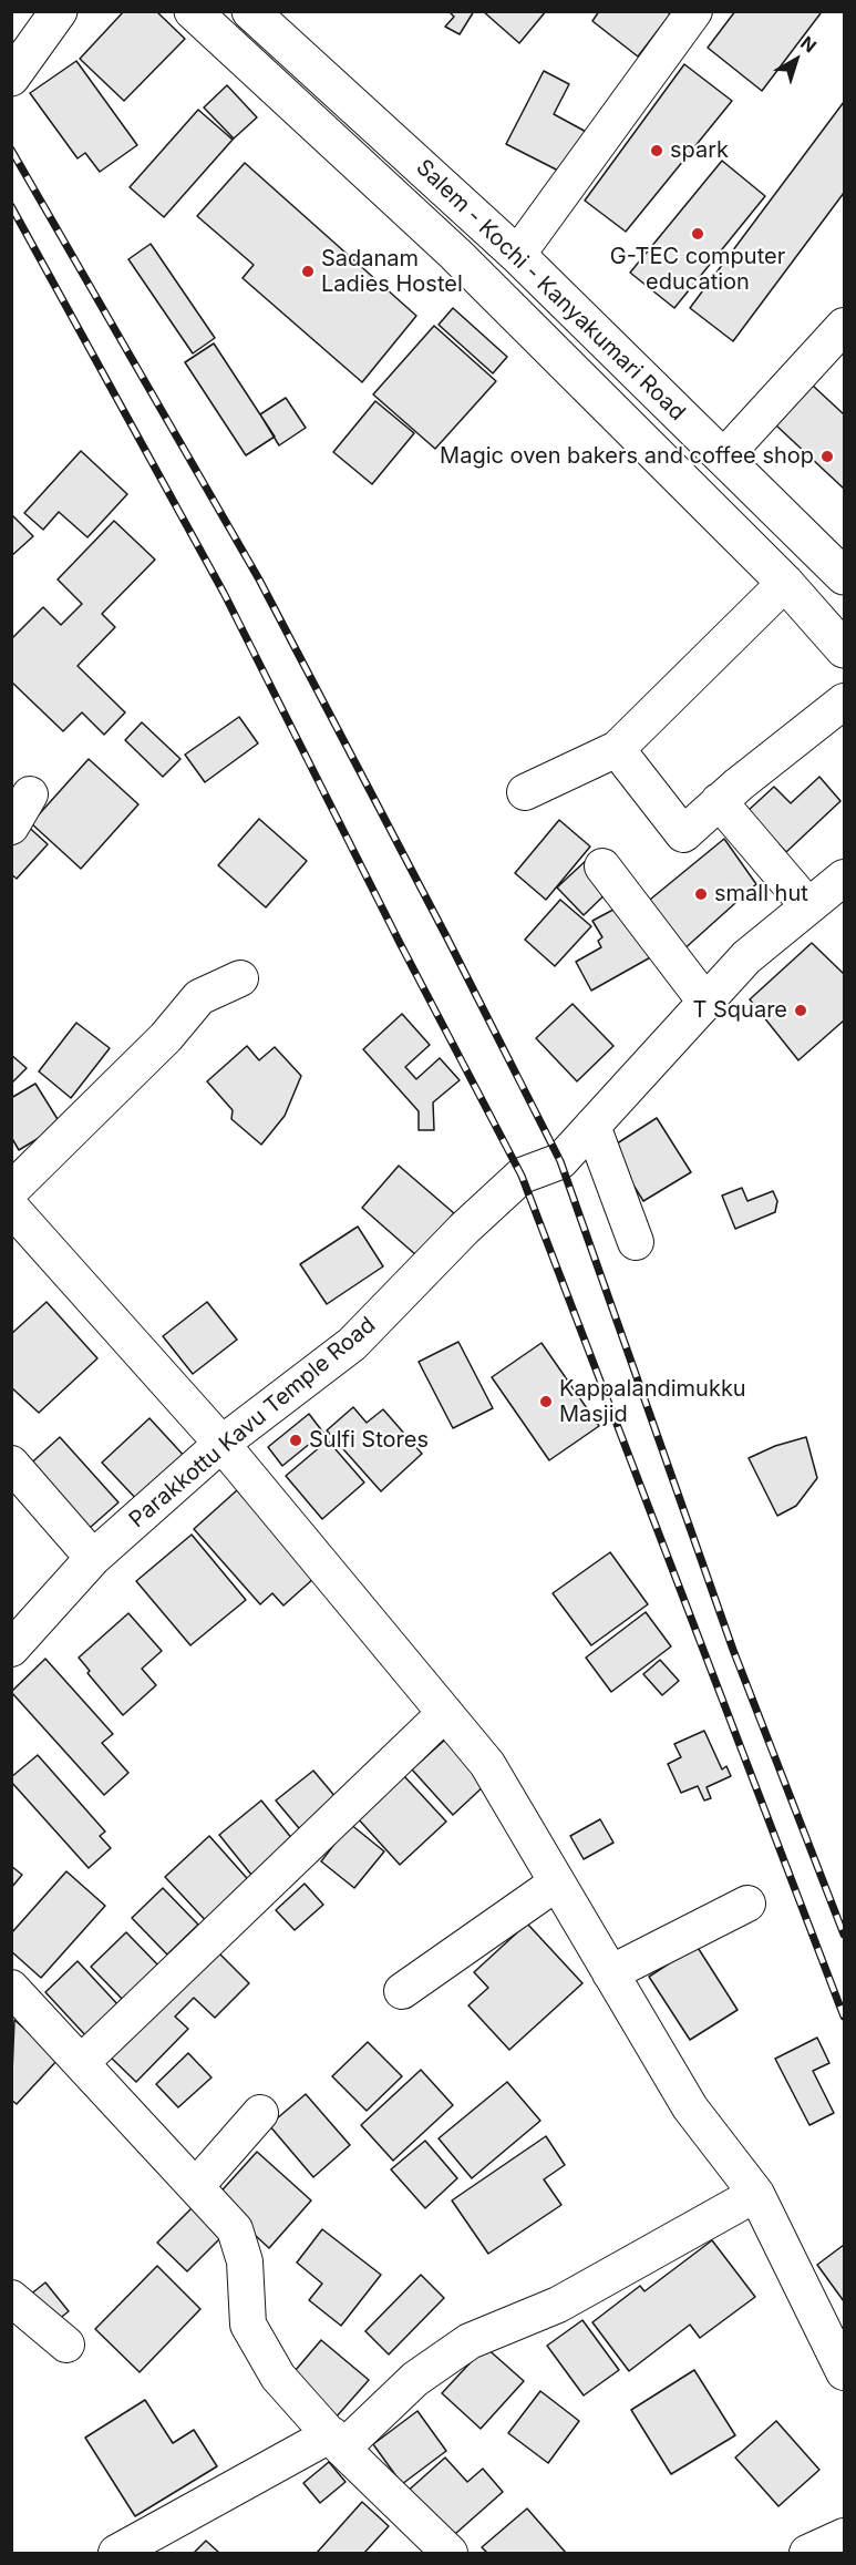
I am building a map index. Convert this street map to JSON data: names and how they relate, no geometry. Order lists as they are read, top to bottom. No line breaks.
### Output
{"streets":{"main road":["Salem - Kochi - Kanyakumari Road"],"street":["Parakkottu Kavu Temple Road"]},"places":["spark","G-TEC computer education","Sadanam Ladies Hostel","Magic oven bakers and coffee shop","small hut","T Square","Kappalandimukku Masjid","Sulfi Stores"],"north":"top right"}
